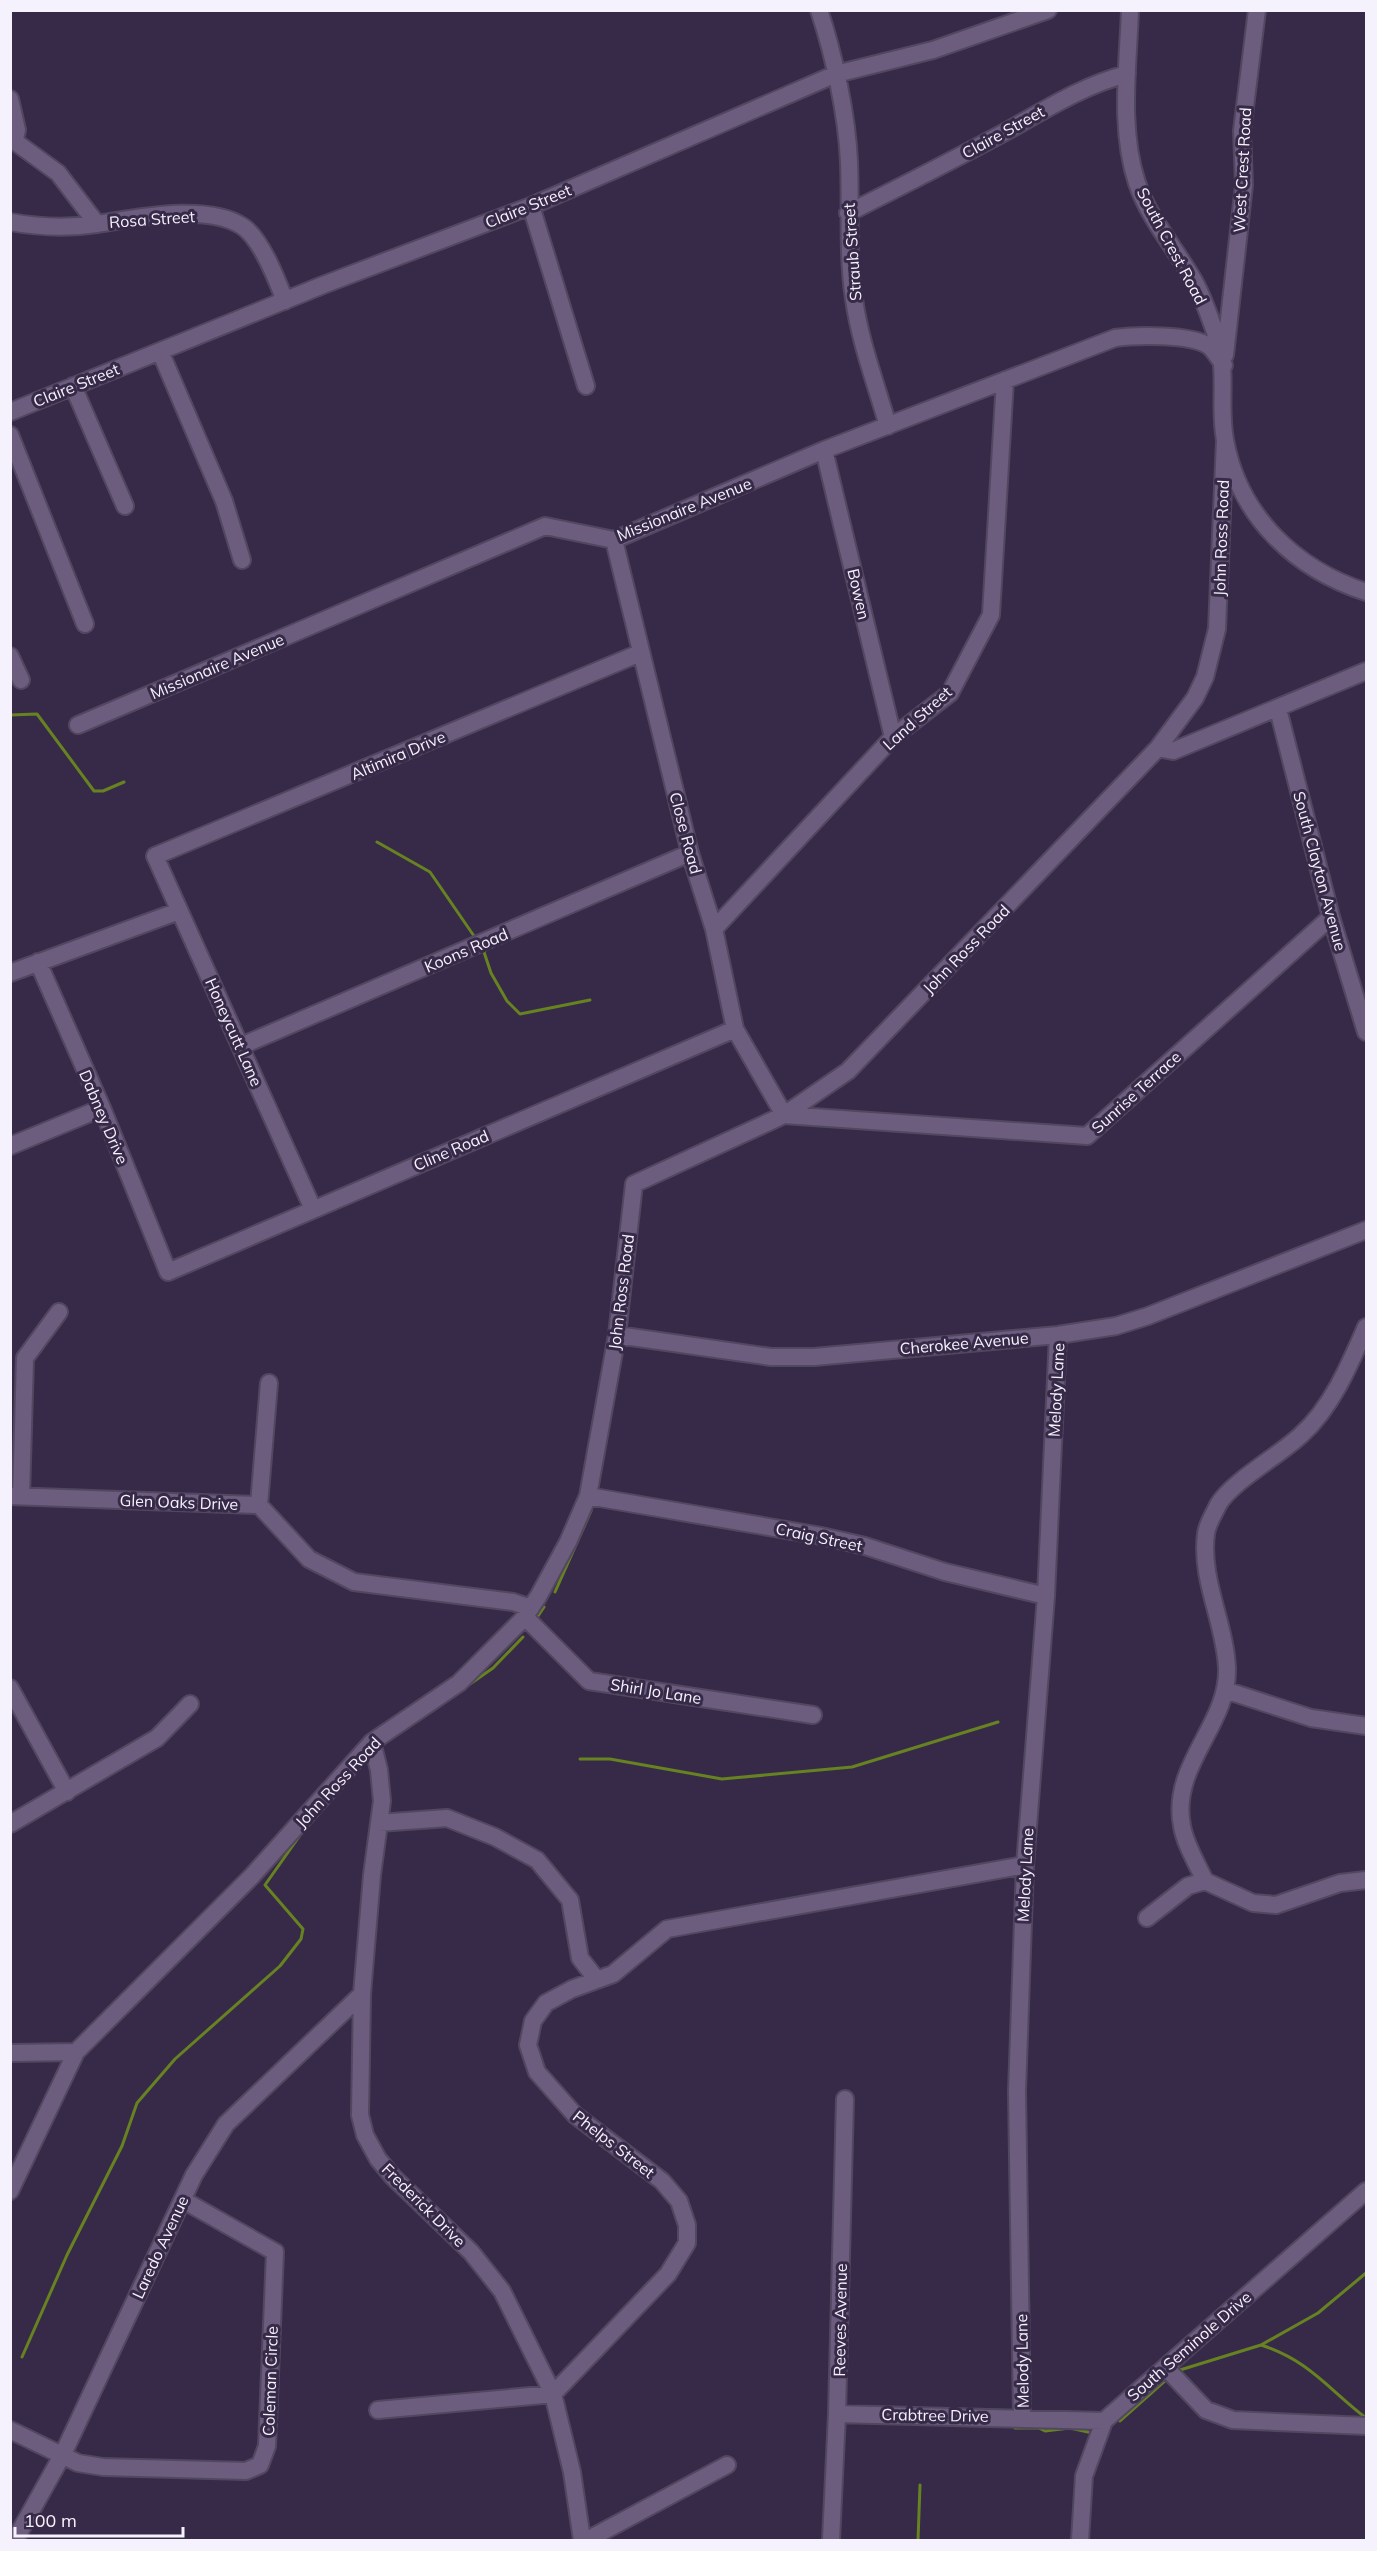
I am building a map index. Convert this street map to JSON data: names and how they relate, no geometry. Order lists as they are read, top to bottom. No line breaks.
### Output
{"streets":{"street":["Claire Street","West Crest Road","Rosa Street","South Crest Road","Straub Street","Missionaire Avenue","John Ross Road","Bowen","Land Street","Altimira Drive","Close Road","South Clayton Avenue","Koons Road","Honeycutt Lane","Sunrise Terrace","Dabney Drive","Cline Road","Cherokee Avenue","Melody Lane","Glen Oaks Drive","Craig Street","Shirl Jo Lane","Phelps Street","Frederick Drive","Laredo Avenue","Reeves Avenue","South Seminole Drive","Coleman Circle","Crabtree Drive"]},"crossings":[["Claire Street","Rosa Street"],["Claire Street","South Crest Road"],["Claire Street","Straub Street"],["West Crest Road","South Crest Road"],["West Crest Road","Missionaire Avenue"],["South Crest Road","Missionaire Avenue"],["South Crest Road","John Ross Road"],["Straub Street","Missionaire Avenue"],["Missionaire Avenue","Bowen"],["Missionaire Avenue","Land Street"],["Missionaire Avenue","Close Road"],["John Ross Road","Close Road"],["John Ross Road","Sunrise Terrace"],["John Ross Road","Cherokee Avenue"],["John Ross Road","Glen Oaks Drive"],["John Ross Road","Craig Street"],["John Ross Road","Shirl Jo Lane"],["John Ross Road","Frederick Drive"],["Bowen","Land Street"],["Land Street","Close Road"],["Altimira Drive","Close Road"],["Altimira Drive","Honeycutt Lane"],["Close Road","Koons Road"],["Close Road","Sunrise Terrace"],["Close Road","Cline Road"],["South Clayton Avenue","Sunrise Terrace"],["Koons Road","Honeycutt Lane"],["Honeycutt Lane","Cline Road"],["Dabney Drive","Cline Road"],["Cherokee Avenue","Melody Lane"],["Melody Lane","Craig Street"],["Melody Lane","Phelps Street"],["Melody Lane","Crabtree Drive"],["Glen Oaks Drive","Shirl Jo Lane"],["Phelps Street","Frederick Drive"],["Frederick Drive","Laredo Avenue"],["Laredo Avenue","Coleman Circle"],["Reeves Avenue","Crabtree Drive"],["South Seminole Drive","Crabtree Drive"]],"scale_bar":"100 m"}
